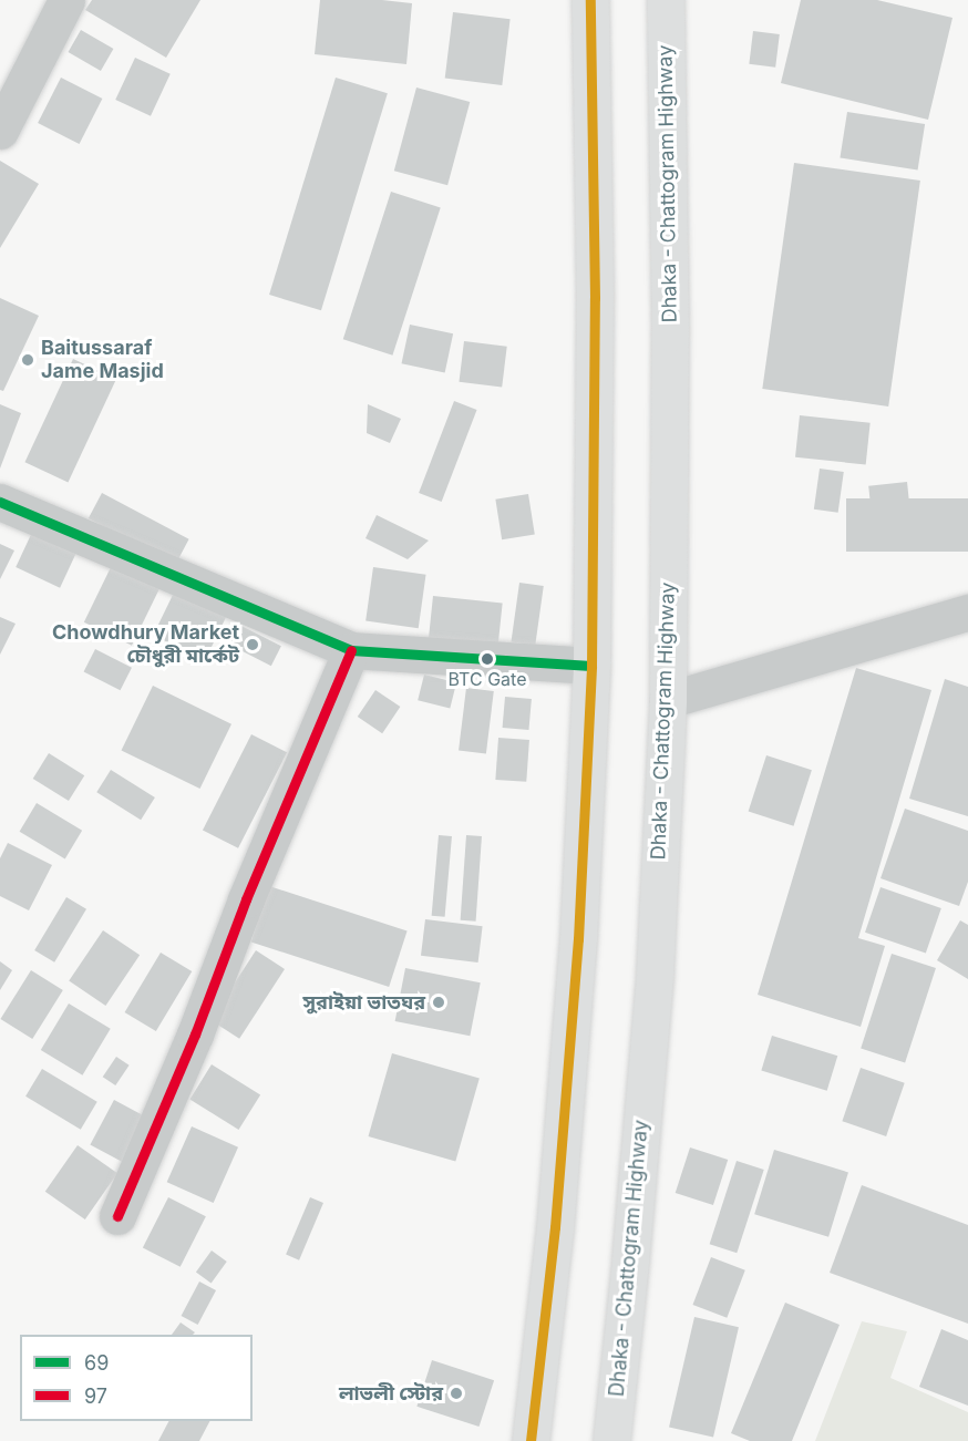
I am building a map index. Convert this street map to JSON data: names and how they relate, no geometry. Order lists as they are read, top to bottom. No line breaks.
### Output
{"streets":{"highway":["Dhaka - Chattogram Highway"]},"places":["Baitussaraf Jame Masjid","Chowdhury Market চৌধুরী মার্কেট","BTC Gate","সুরাইয়া ভাতঘর","লাভলী স্টোর"],"lines":["transit line 69","transit line 97"],"legend":["69","97"]}
